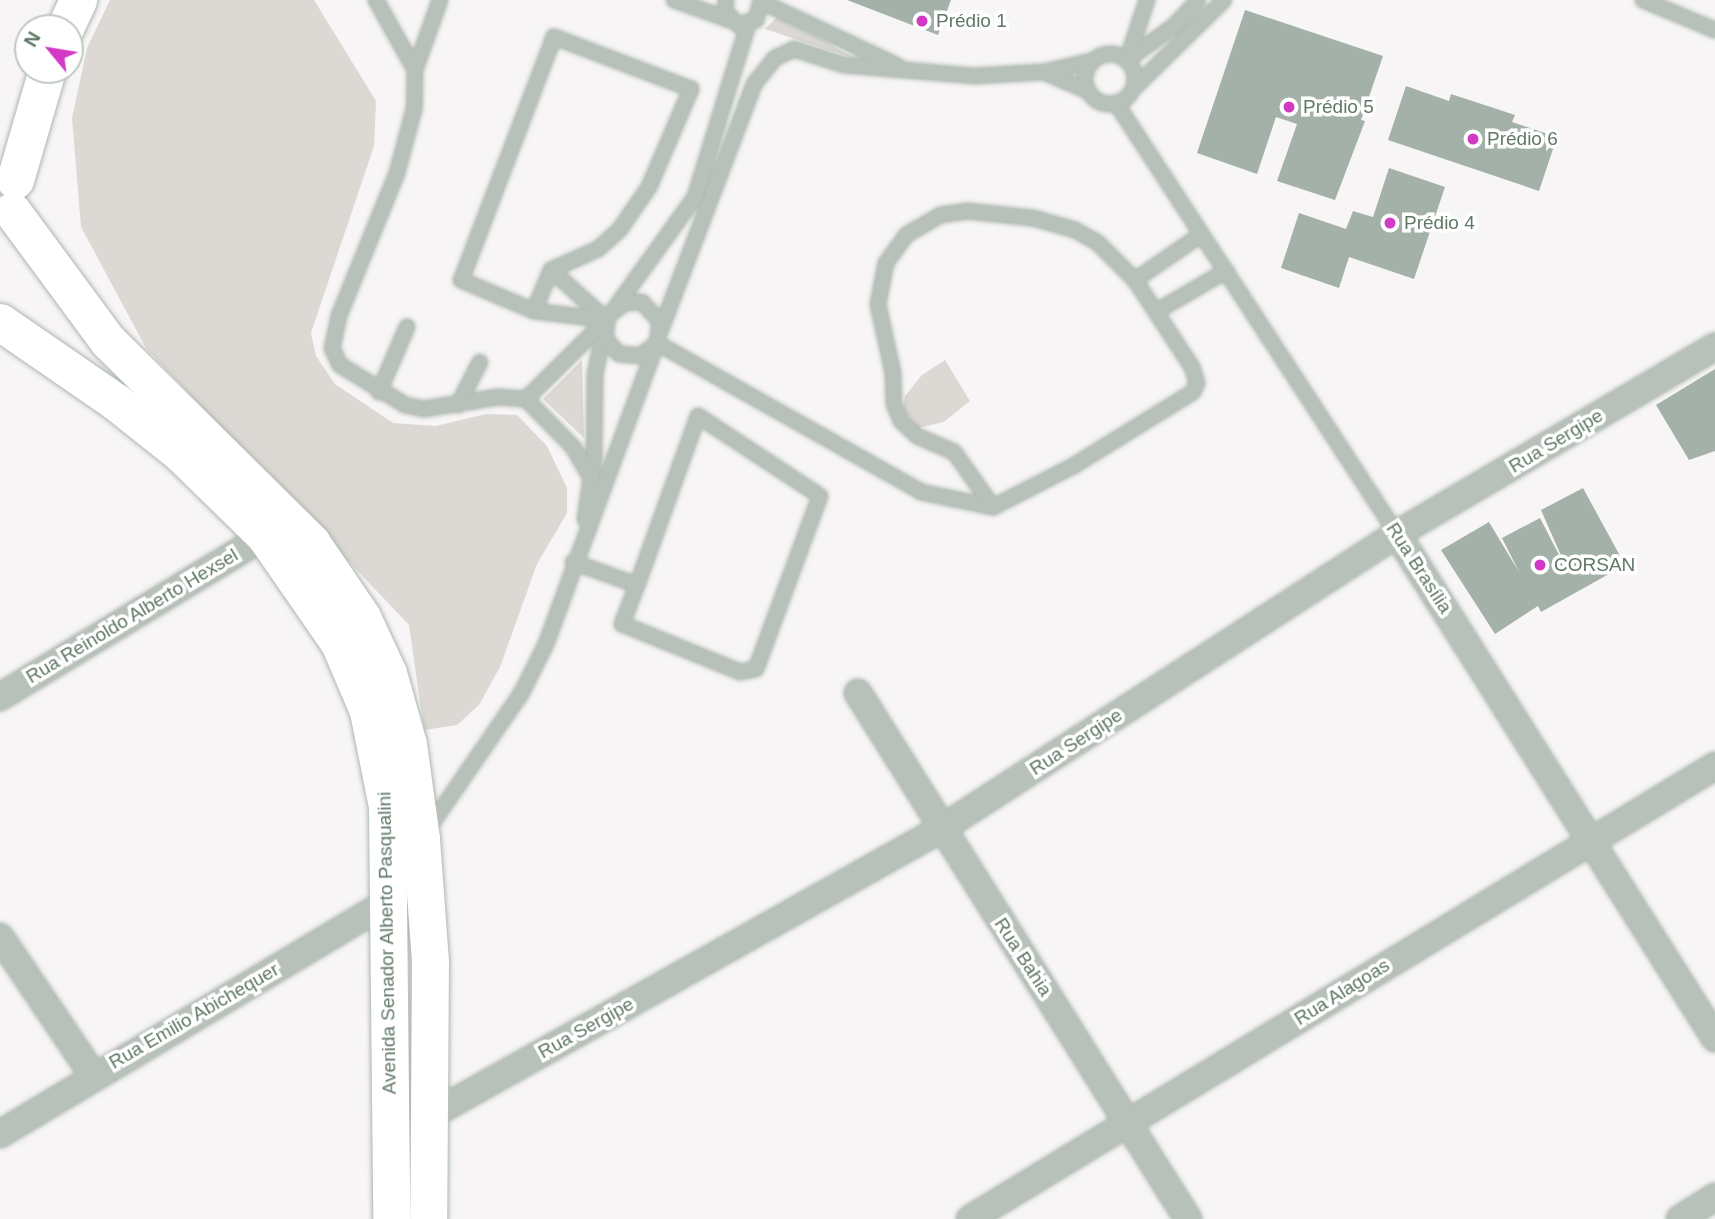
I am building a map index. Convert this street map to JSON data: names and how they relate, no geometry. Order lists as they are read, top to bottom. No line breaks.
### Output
{"streets":{"main road":["Avenida Senador Alberto Pasqualini"],"street":["Rua Sergipe","Rua Brasília","Rua Reinoldo Alberto Hexsel","Rua Bahia","Rua Alagoas","Rua Emilio Abichequer"]},"crossings":[["Rua Sergipe","Rua Brasília"],["Rua Sergipe","Avenida Senador Alberto Pasqualini"],["Rua Sergipe","Rua Bahia"],["Rua Brasília","Rua Alagoas"],["Rua Reinoldo Alberto Hexsel","Avenida Senador Alberto Pasqualini"],["Avenida Senador Alberto Pasqualini","Rua Emilio Abichequer"],["Rua Bahia","Rua Alagoas"]],"places":["Prédio 1","Prédio 5","Prédio 6","Prédio 4","CORSAN"],"north":"top left"}
